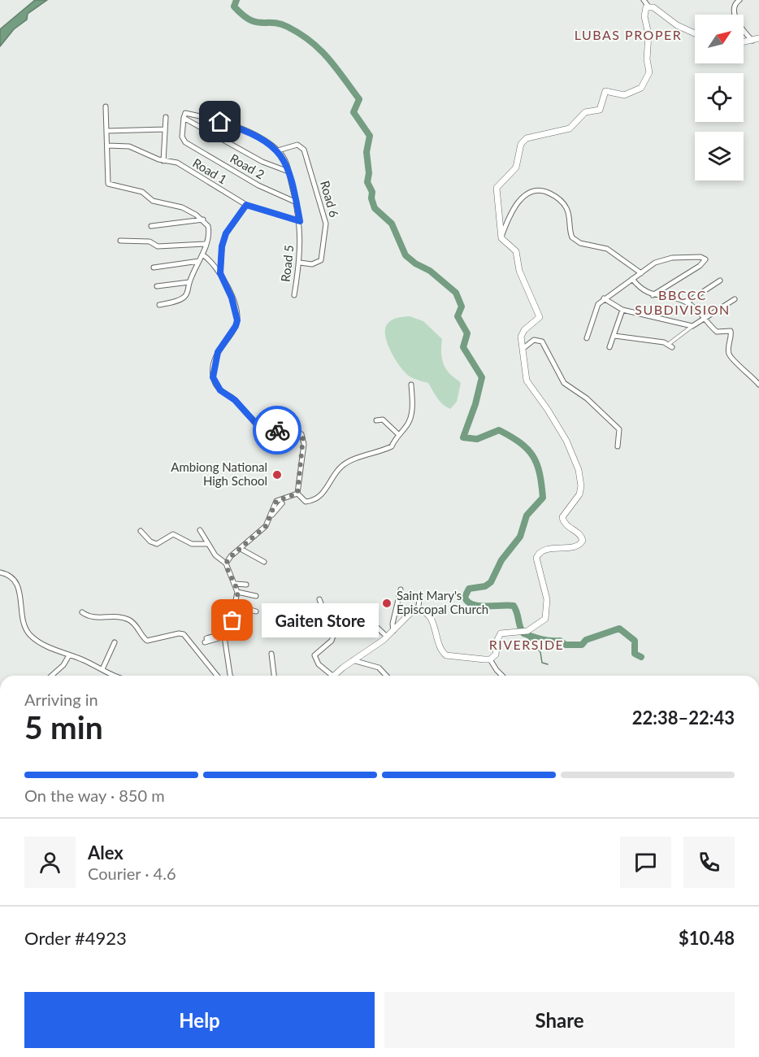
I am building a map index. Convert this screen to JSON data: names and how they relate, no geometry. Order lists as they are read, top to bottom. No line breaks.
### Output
{"streets":{"street":["Road 2","Road 1","Road 6","Road 5"]},"crossings":[["Road 2","Road 5"],["Road 1","Road 5"],["Road 6","Road 5"]],"districts":["LUBAS PROPER","BBCCC SUBDIVISION","RIVERSIDE"],"places":["Ambiong National High School","Saint Mary's Episcopal Church","Gaiten Store"],"north":"top right","page":{"bubble":"Gaiten Store","heading":["5 min","Arriving in","22:38–22:43"],"panel":["Alex","Courier · 4.6","Order #4923","$10.48"],"bar":"On the way · 850 m","buttons":["Help","Share"]}}
